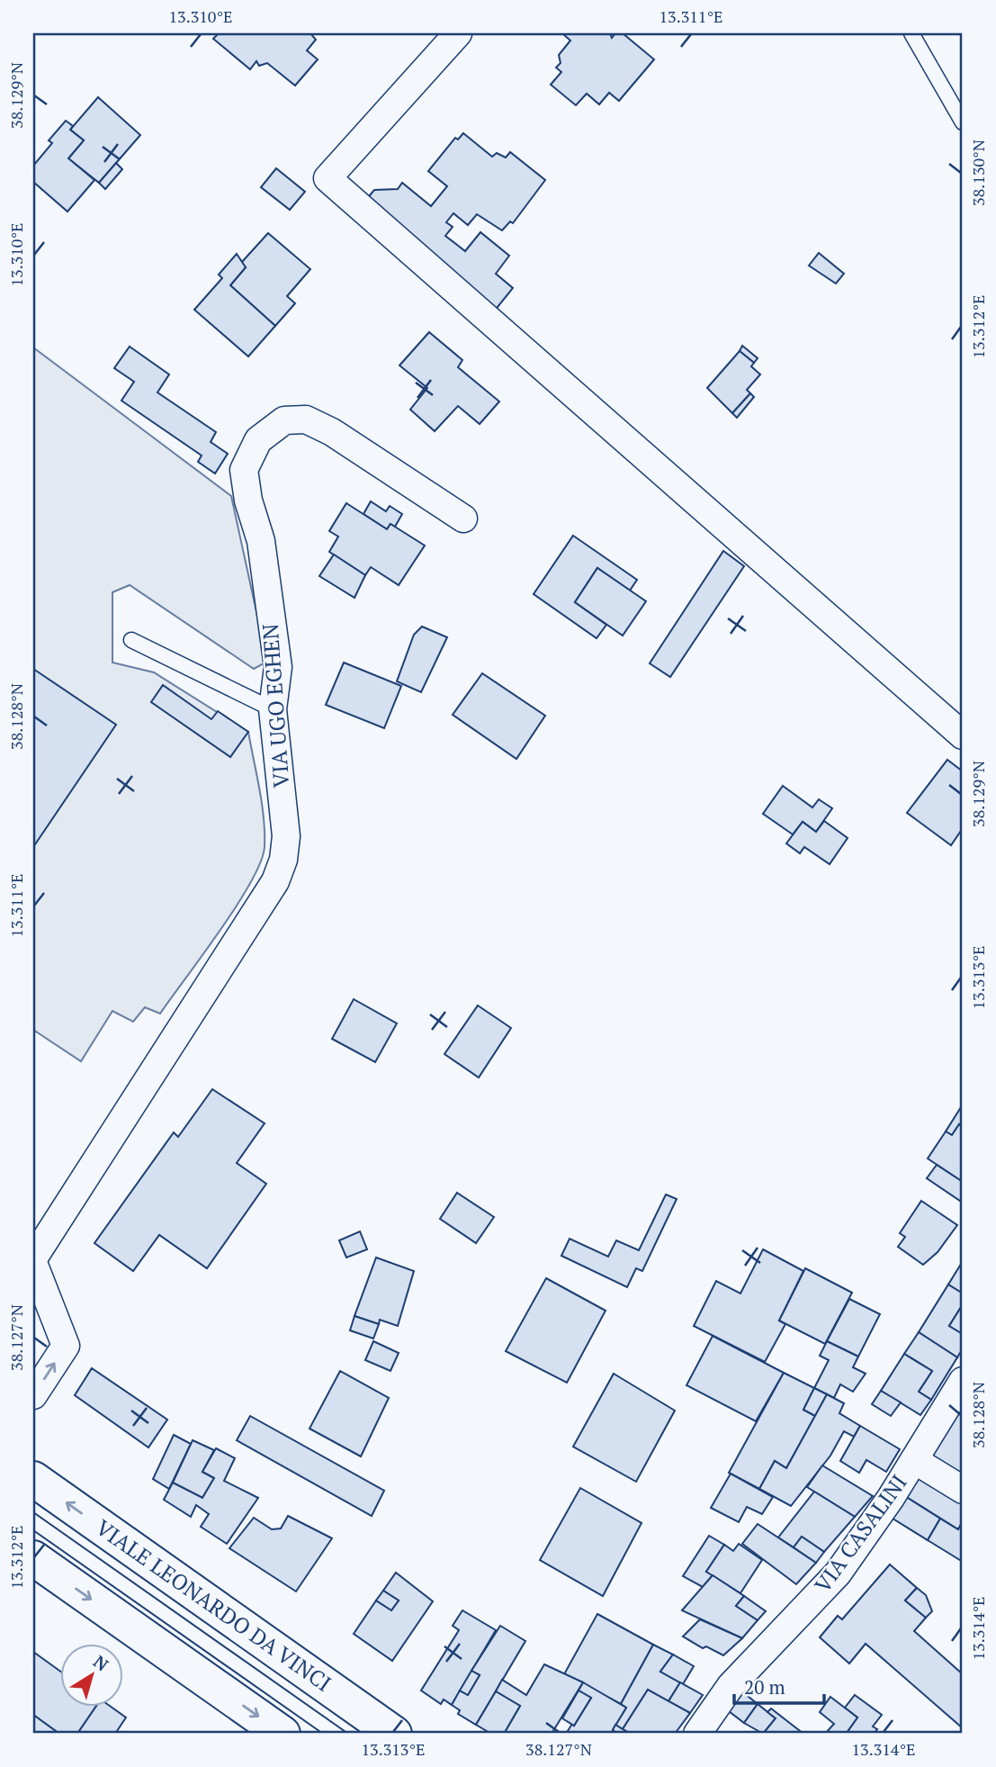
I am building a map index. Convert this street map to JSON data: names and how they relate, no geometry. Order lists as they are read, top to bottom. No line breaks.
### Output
{"streets":{"street":["VIA UGO EGHEN","VIA CASALINI","VIALE LEONARDO DA VINCI"]},"scale_bar":"20 m","north":"top right","coordinates":["13.310°E","13.311°E","38.129°N","38.130°N","13.312°E","38.128°N","13.313°E","38.127°N","13.314°E"]}
